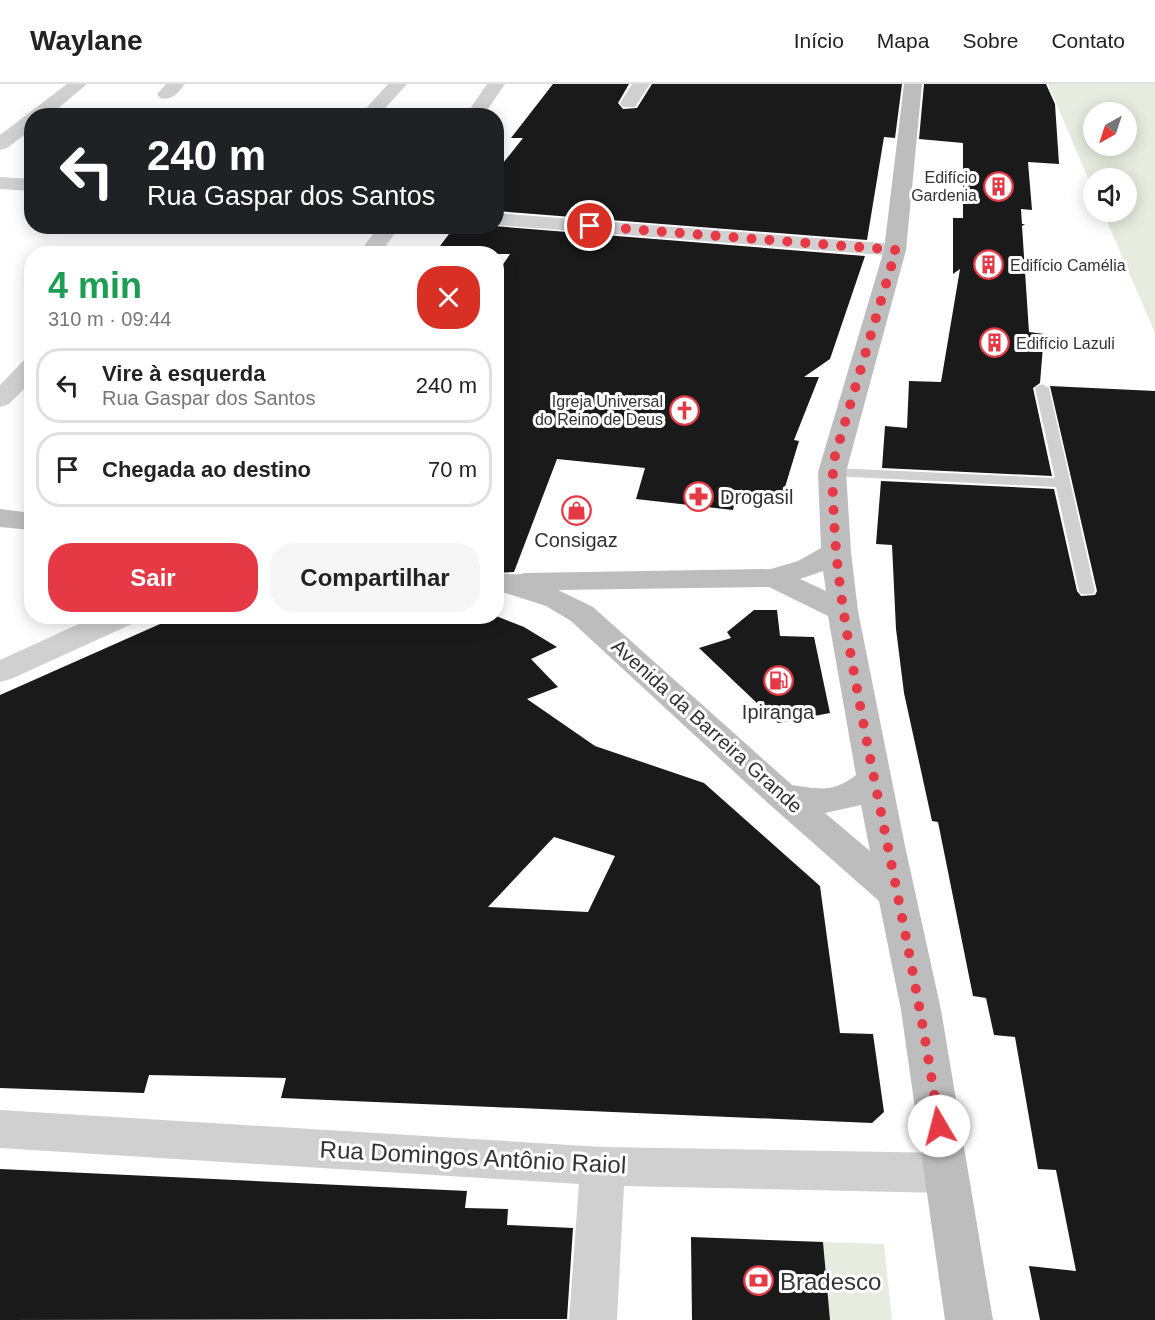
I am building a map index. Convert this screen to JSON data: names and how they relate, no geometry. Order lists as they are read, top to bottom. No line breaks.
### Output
{"streets":{"main road":["Avenida da Barreira Grande"],"street":["Rua Domingos Antônio Raiol"]},"places":{"building":["Edifício Gardenia","Edifício Camélia","Edifício Lazuli"],"church":["Igreja Universal do Reino de Deus"],"pharmacy":["Drogasil"],"shop":["Consigaz"],"fuel station":["Ipiranga"],"bank":["Bradesco"]},"north":"bottom left","page":{"header":"Waylane","nav":["Início","Mapa","Sobre","Contato"],"turn":["240 m","Rua Gaspar dos Santos"],"heading":["4 min","310 m · 09:44"],"list":[{"name":"Vire à esquerda","note":"Rua Gaspar dos Santos","value":"240 m"},{"name":"Chegada ao destino","value":"70 m"}],"buttons":["Sair","Compartilhar"]}}
